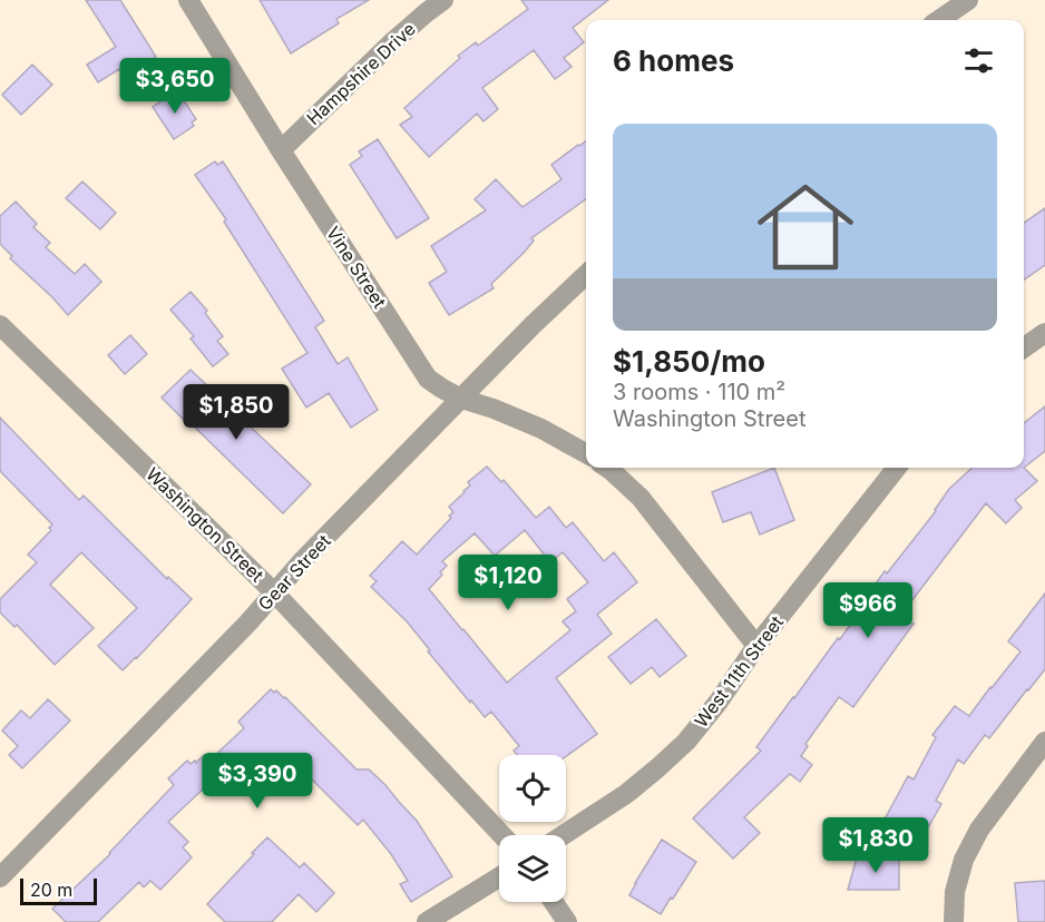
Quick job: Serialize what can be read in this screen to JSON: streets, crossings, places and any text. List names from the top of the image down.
{
  "streets": {
    "street": [
      "Hampshire Drive",
      "Vine Street",
      "Washington Street",
      "Gear Street",
      "West 11th Street"
    ]
  },
  "crossings": [
    ["Hampshire Drive", "Vine Street"],
    ["Vine Street", "Gear Street"],
    ["Washington Street", "Gear Street"]
  ],
  "scale_bar": "20 m",
  "page": {
    "heading": "6 homes",
    "price": [
      "$3,650",
      "$1,850",
      "$1,120",
      "$966",
      "$3,390",
      "$1,830"
    ],
    "list": [
      {
        "name": "$1,850/mo",
        "note": "3 rooms · 110 m² · Washington Street"
      }
    ],
    "scale": "20 m"
  }
}
